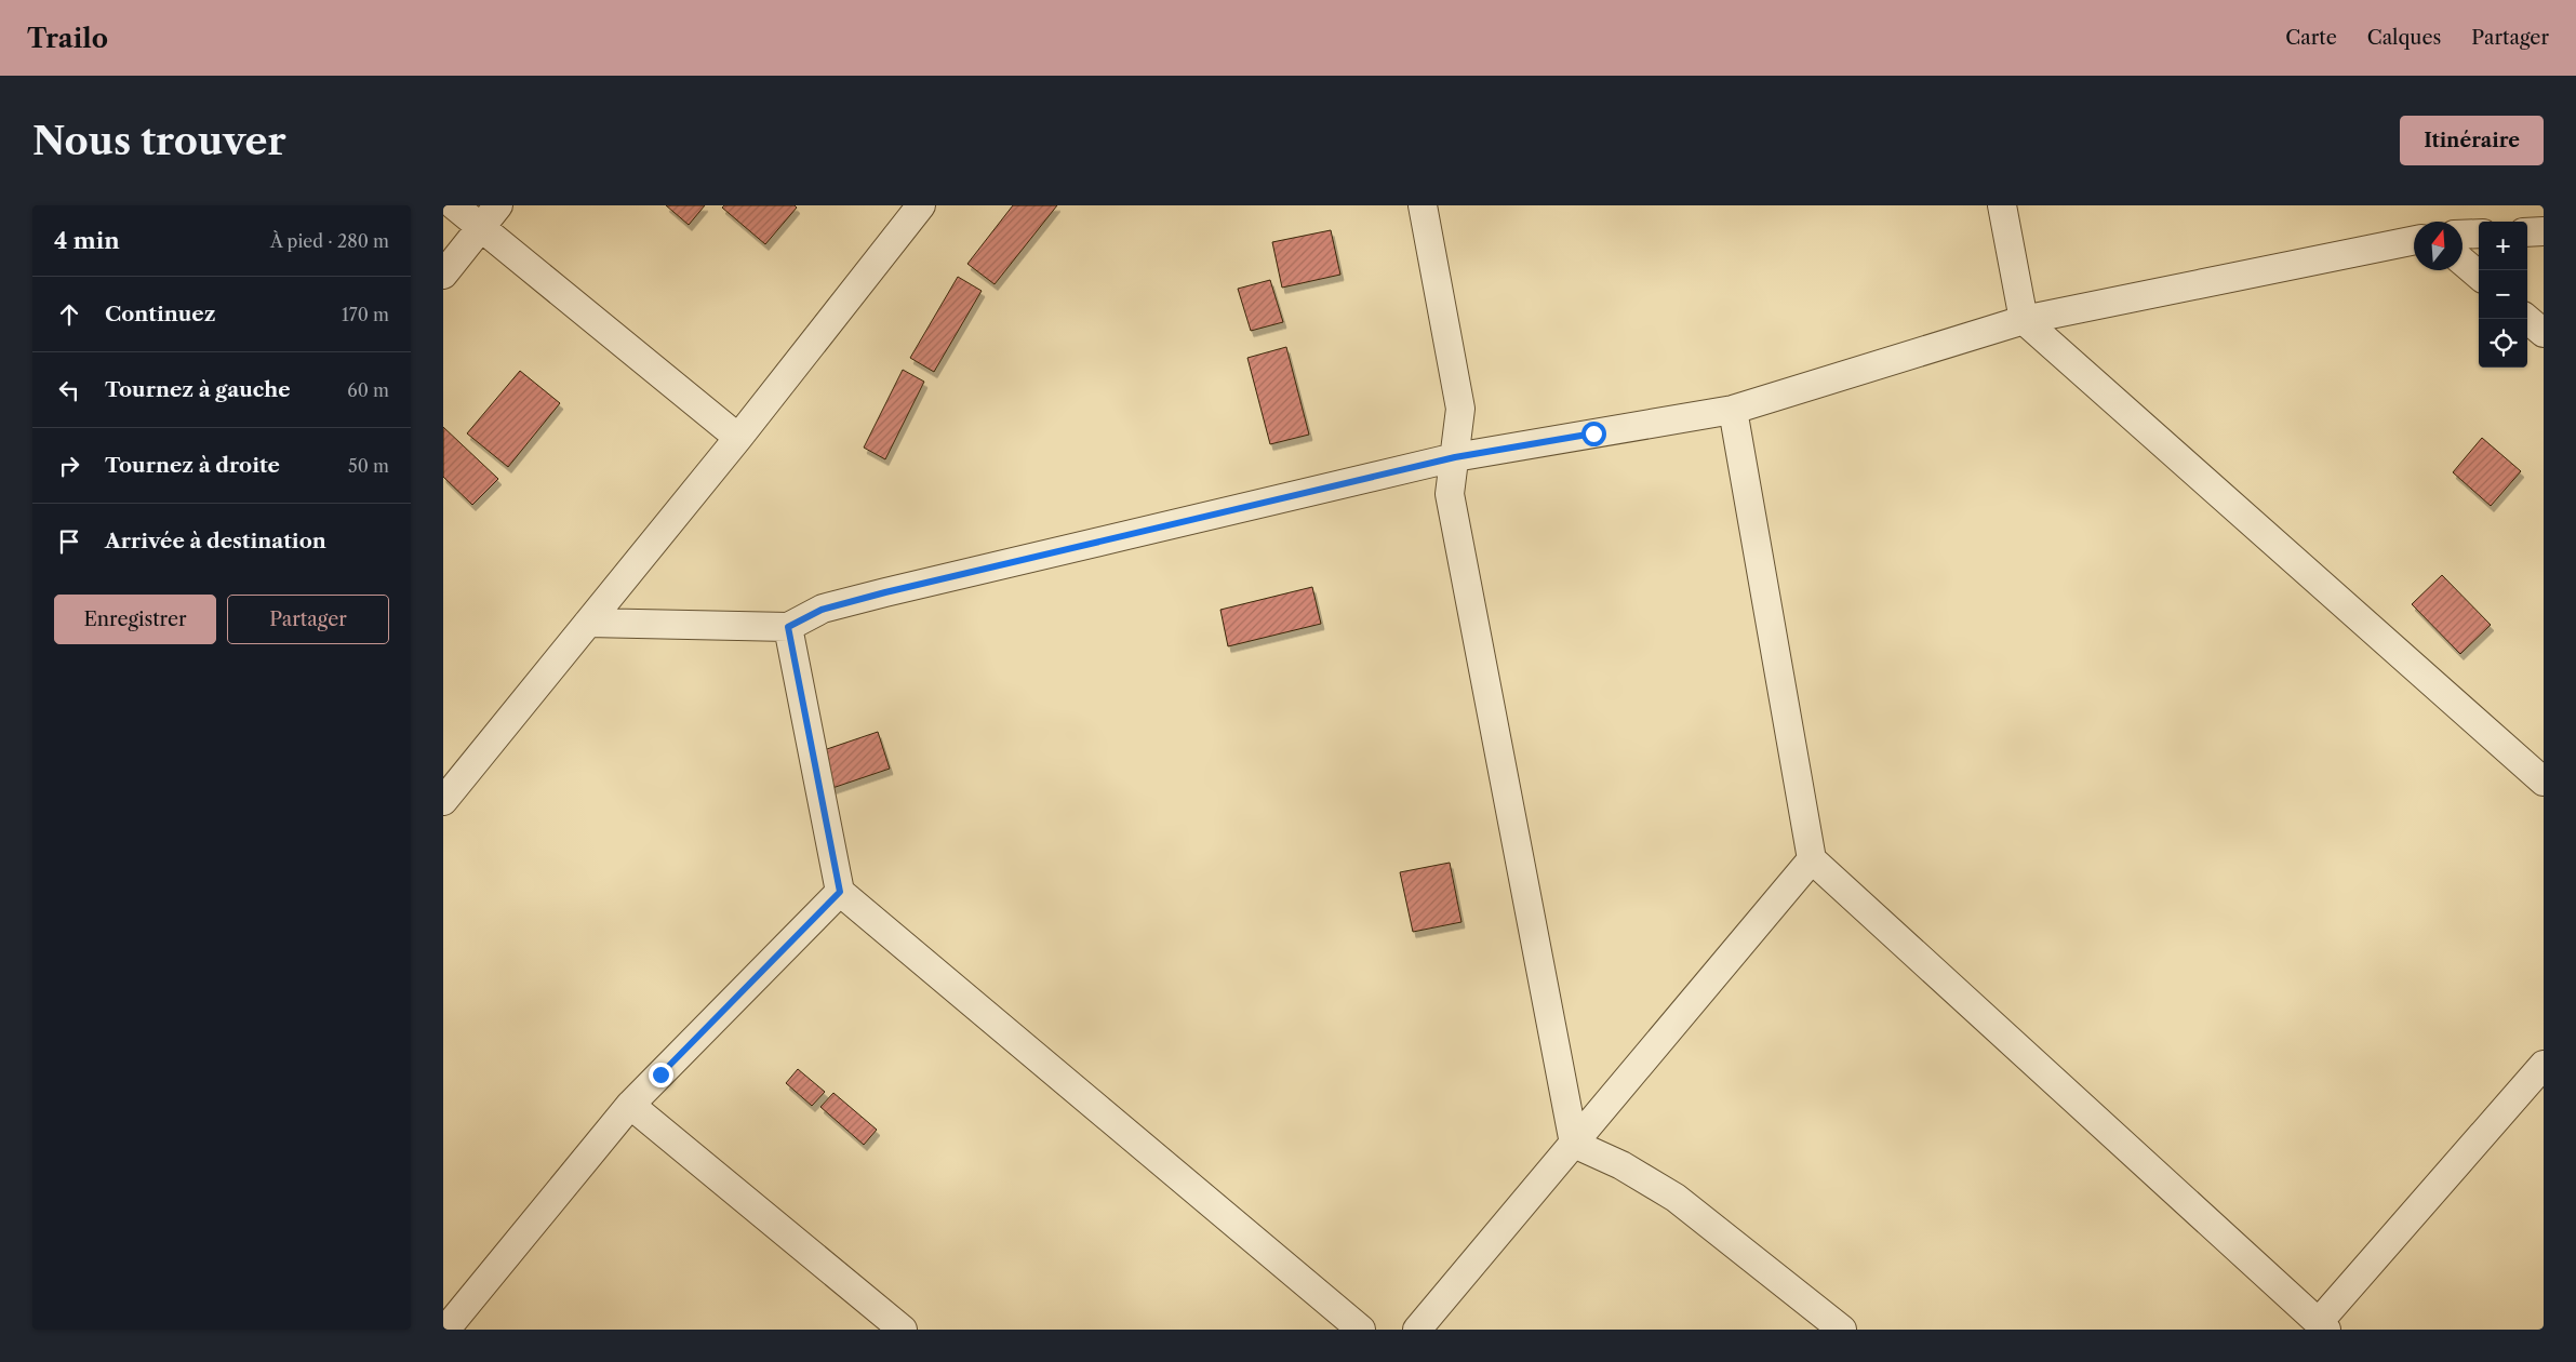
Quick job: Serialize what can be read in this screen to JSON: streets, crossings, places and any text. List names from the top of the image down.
{
  "north": "top",
  "page": {
    "header": "Trailo",
    "nav": ["Carte", "Calques", "Partager"],
    "buttons": [
      "Itinéraire",
      ["Enregistrer", "Partager"]
    ],
    "title": "Nous trouver",
    "heading": ["4 min", "À pied · 280 m"],
    "map_buttons": ["+", "−"],
    "list": [
      ["Continuez", "170 m"],
      ["Tournez à gauche", "60 m"],
      ["Tournez à droite", "50 m"],
      "Arrivée à destination"
    ]
  }
}
